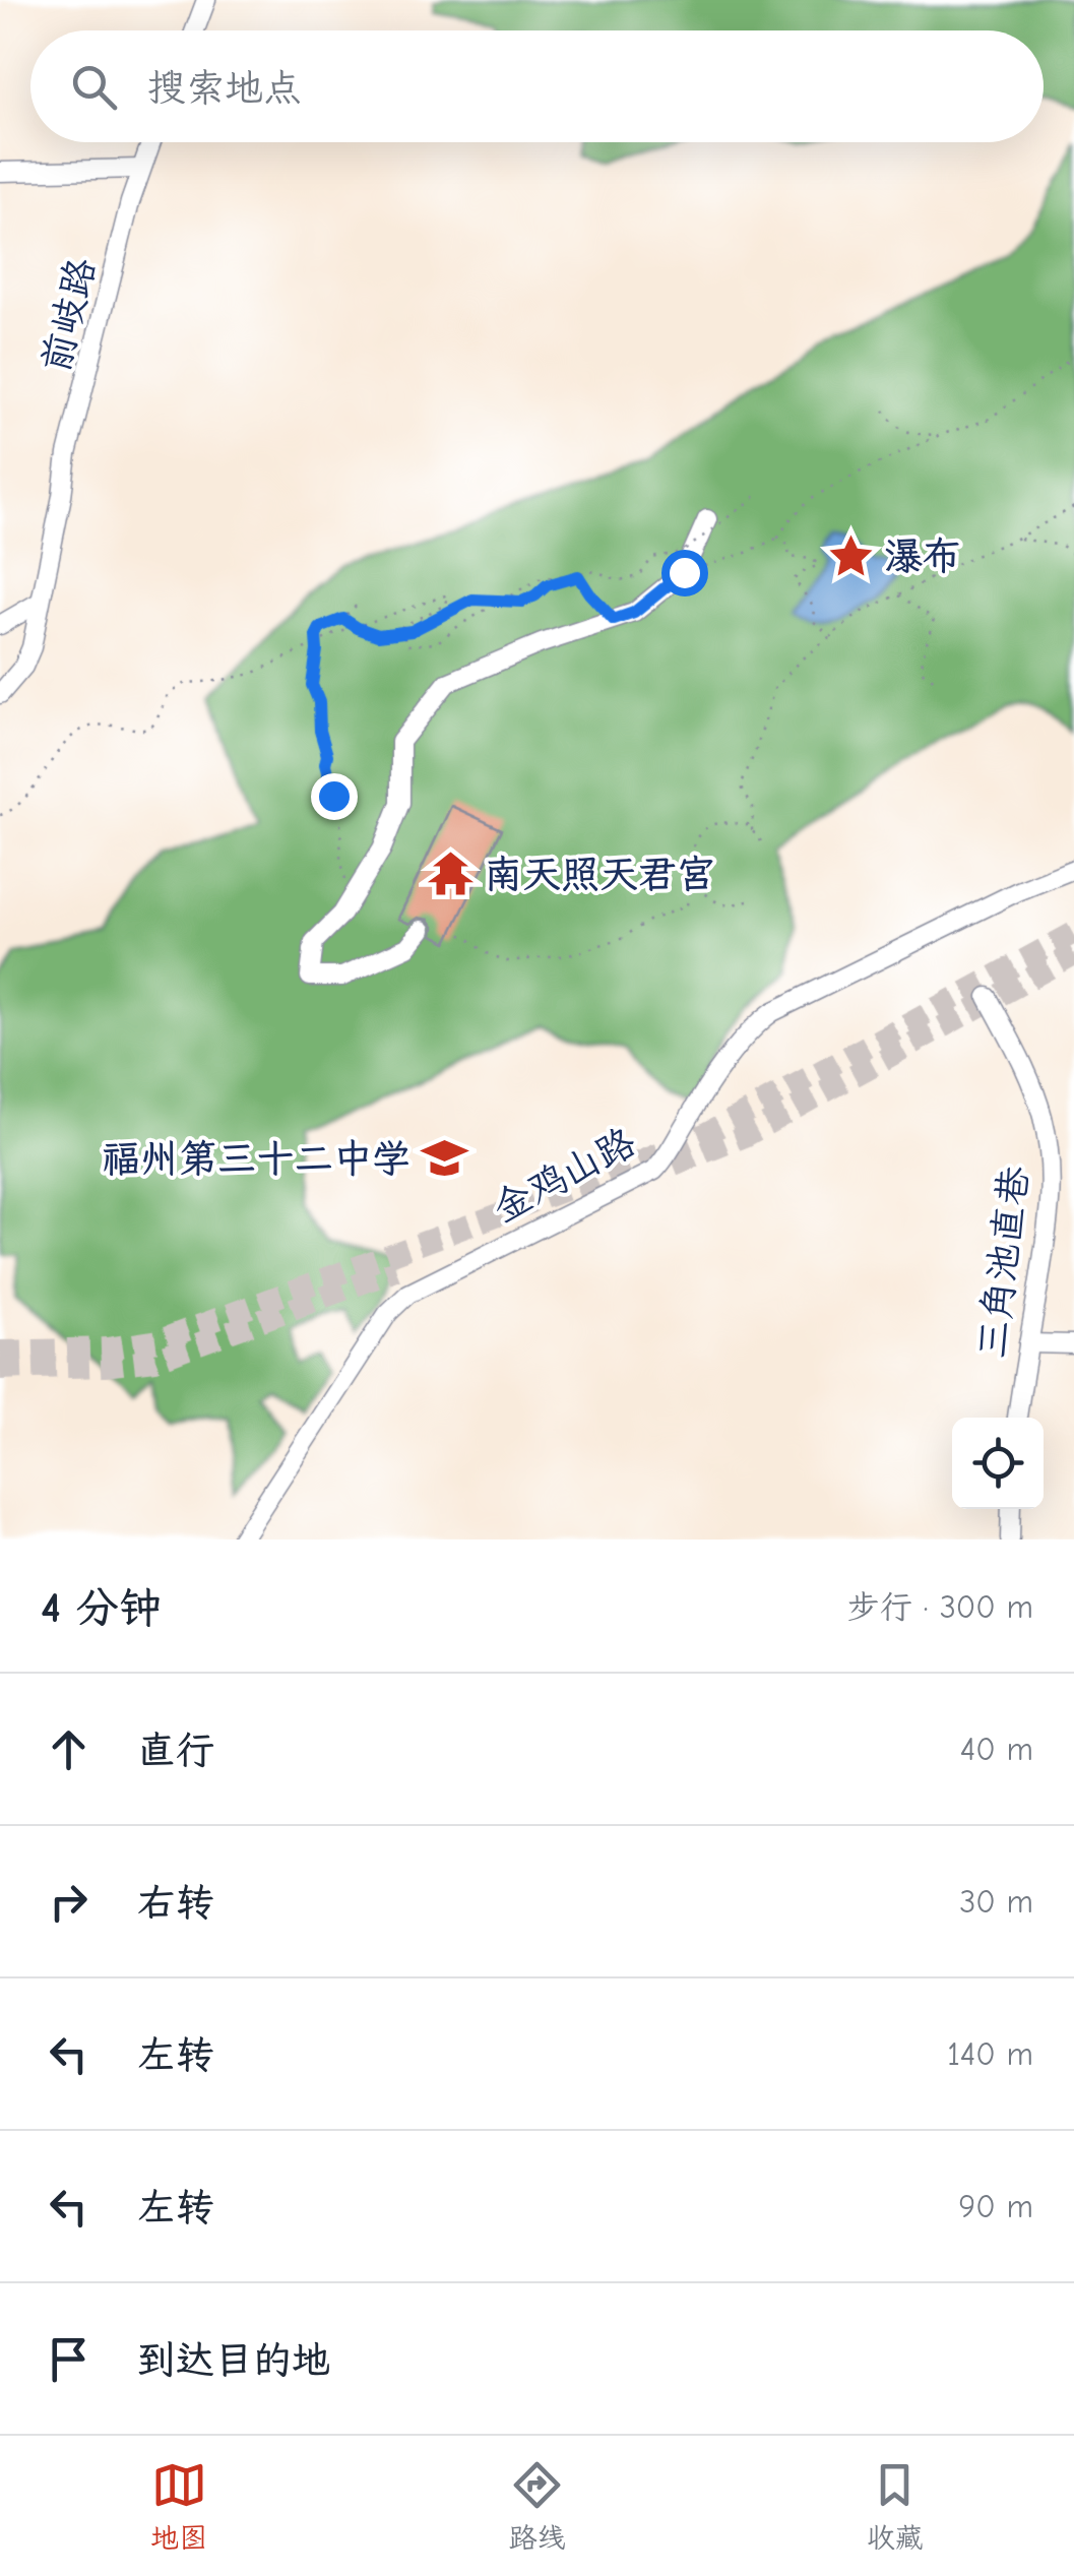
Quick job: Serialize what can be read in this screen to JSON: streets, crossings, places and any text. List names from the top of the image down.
{
  "streets": {
    "street": ["前岐路", "金鸡山路", "三角池直巷"]
  },
  "places": {
    "place": ["瀑布"],
    "temple": ["南天照天君宫"],
    "school or university": ["福州第三十二中学"]
  },
  "page": {
    "search": "搜索地点",
    "heading": ["4 分钟", "步行 · 300 m"],
    "list": [
      ["直行", "40 m"],
      ["右转", "30 m"],
      ["左转", "140 m"],
      ["左转", "90 m"],
      "到达目的地"
    ],
    "nav": ["地图", "路线", "收藏"]
  }
}
